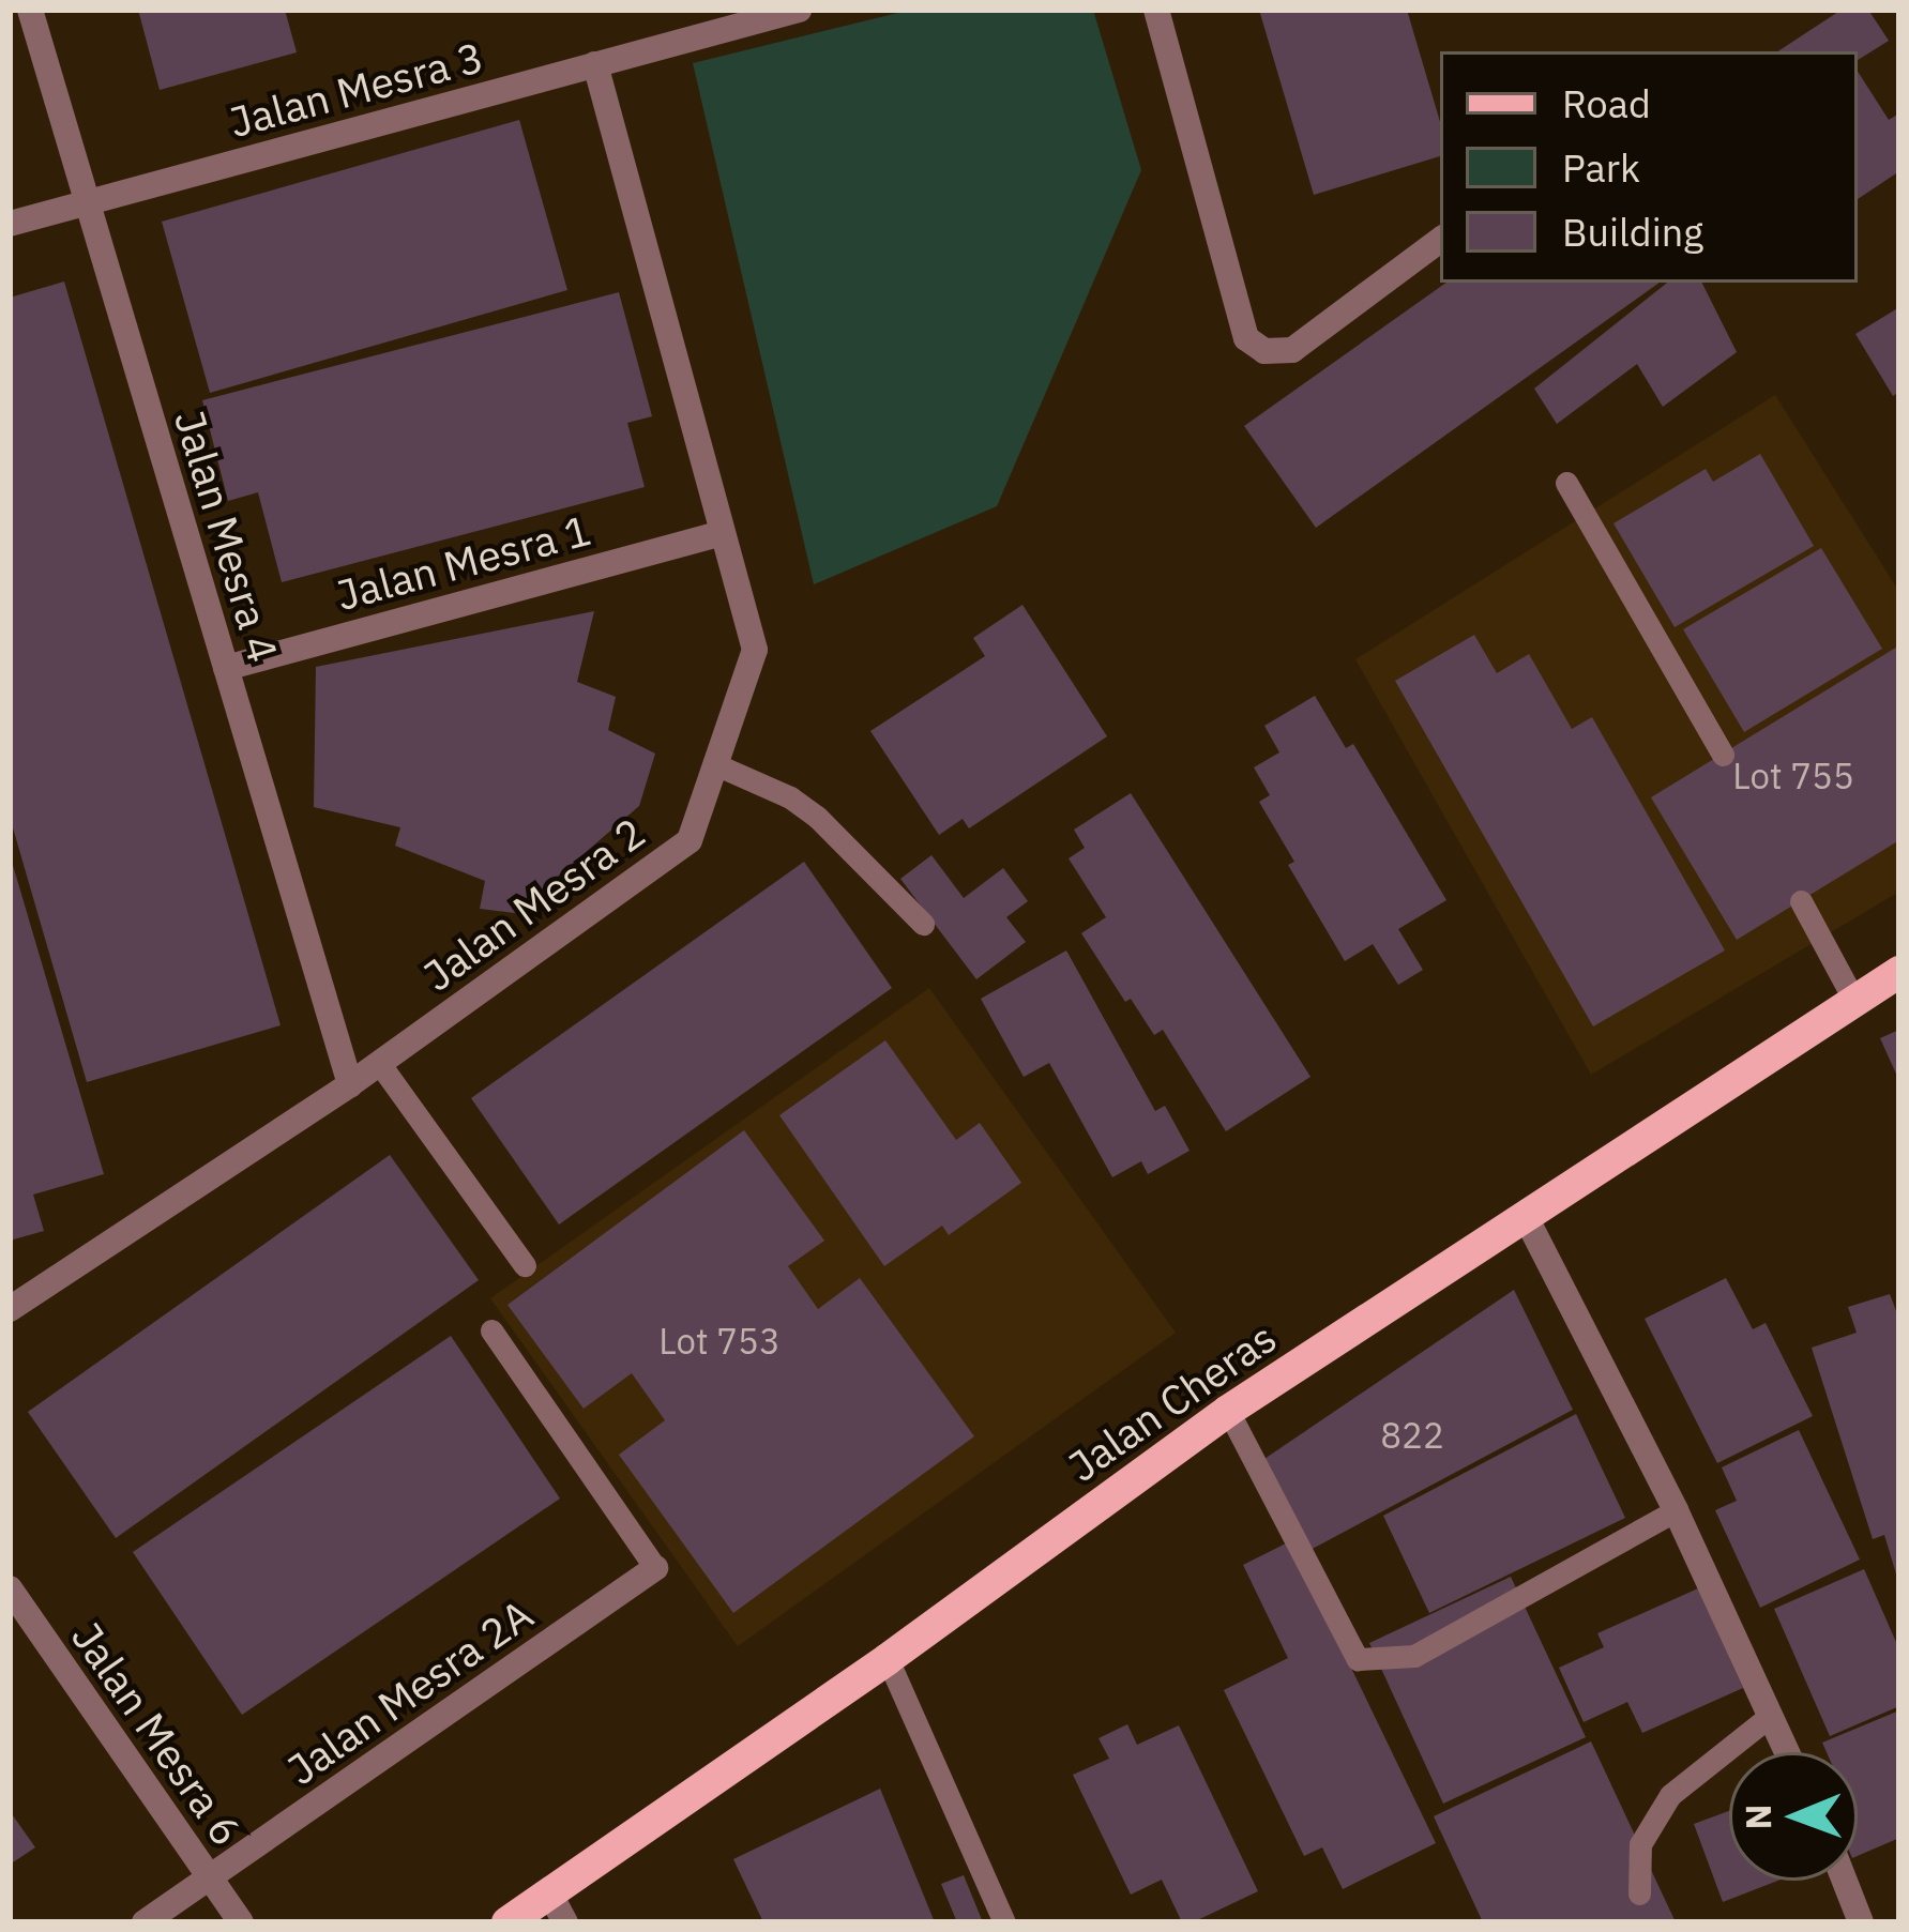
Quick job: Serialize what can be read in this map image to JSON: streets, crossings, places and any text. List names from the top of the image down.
{
  "streets": {
    "main road": ["Jalan Cheras"],
    "street": [
      "Jalan Mesra 3",
      "Jalan Mesra 4",
      "Jalan Mesra 1",
      "Jalan Mesra 2",
      "Jalan Mesra 2A",
      "Jalan Mesra 6"
    ]
  },
  "crossings": [
    ["Jalan Mesra 3", "Jalan Mesra 4"],
    ["Jalan Mesra 3", "Jalan Mesra 2"],
    ["Jalan Mesra 4", "Jalan Mesra 1"],
    ["Jalan Mesra 4", "Jalan Mesra 2"],
    ["Jalan Mesra 1", "Jalan Mesra 2"],
    ["Jalan Mesra 2A", "Jalan Mesra 6"]
  ],
  "house_numbers": ["Lot 755", "Lot 753", "822"],
  "legend": ["Road", "Park", "Building"],
  "north": "left"
}
